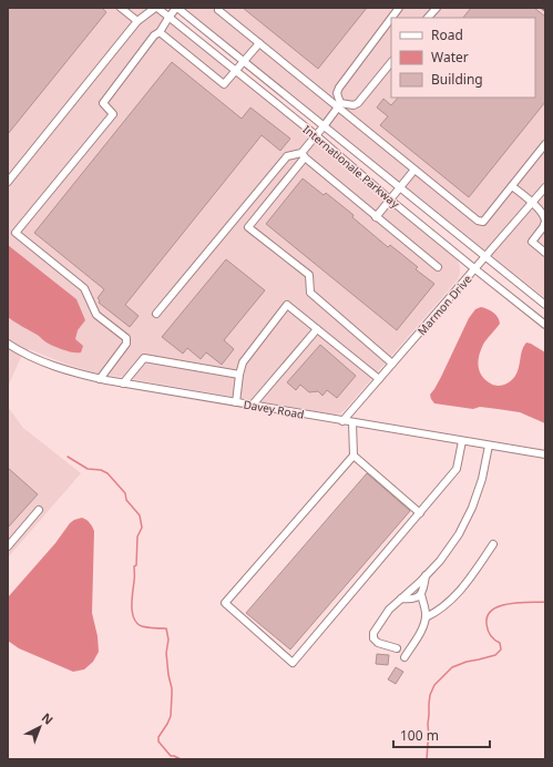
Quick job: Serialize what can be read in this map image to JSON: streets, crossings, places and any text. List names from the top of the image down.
{
  "streets": {
    "street": ["Internationale Parkway", "Marmon Drive", "Davey Road"]
  },
  "crossings": [
    ["Internationale Parkway", "Marmon Drive"],
    ["Marmon Drive", "Davey Road"]
  ],
  "legend": ["Road", "Water", "Building"],
  "scale_bar": "100 m",
  "north": "top right"
}
